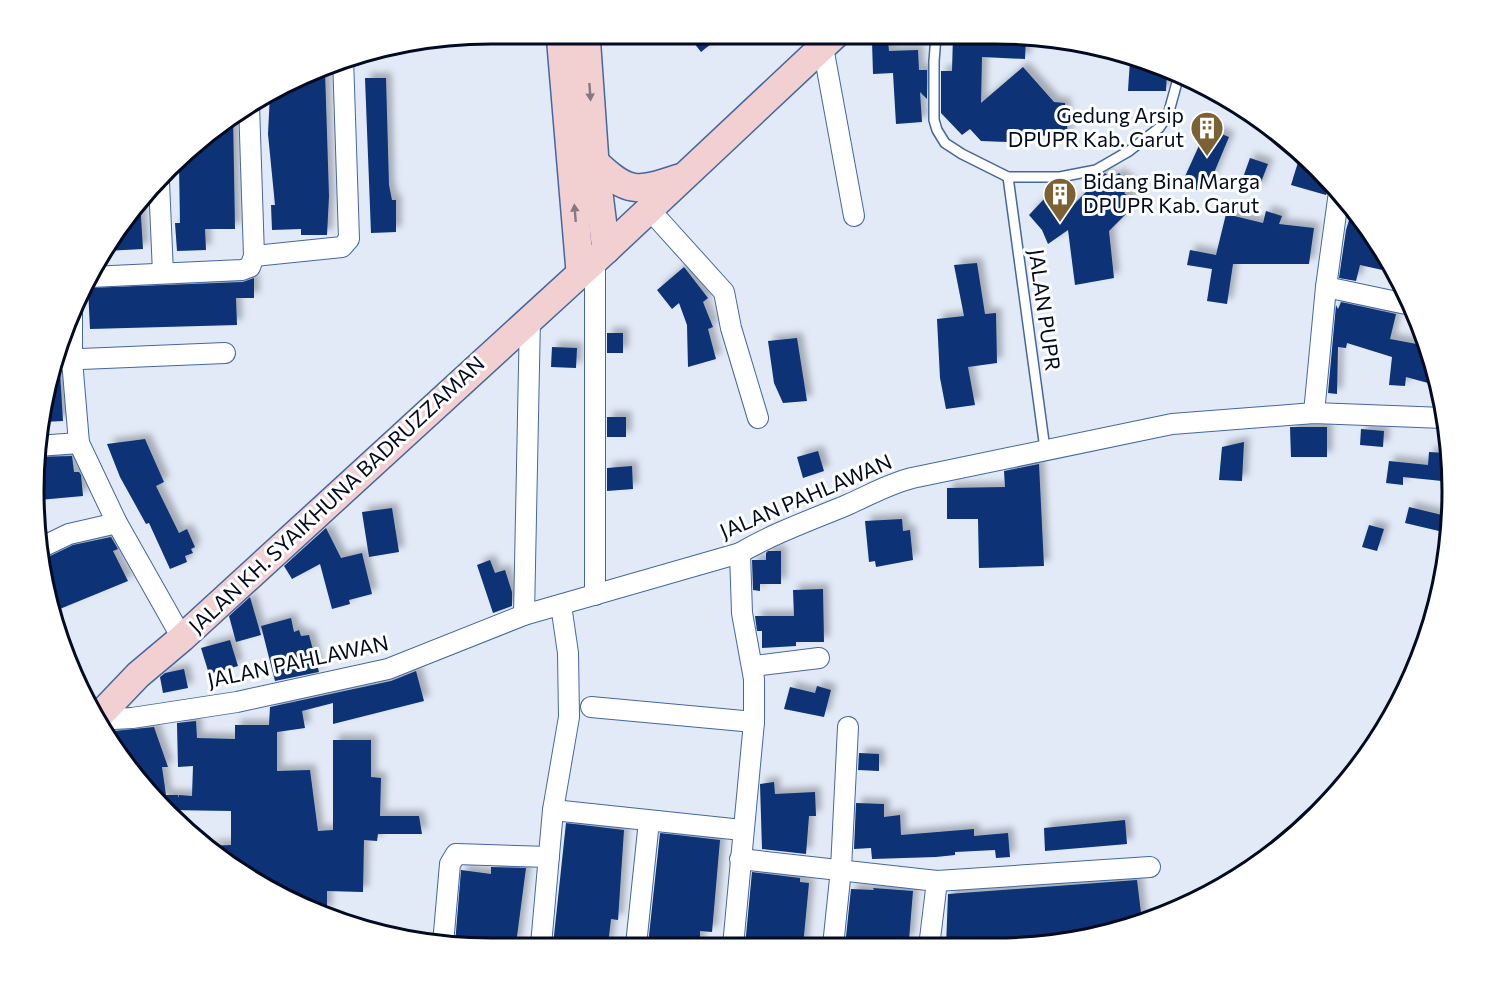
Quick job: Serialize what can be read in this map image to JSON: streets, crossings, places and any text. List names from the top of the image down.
{
  "streets": {
    "main road": ["JALAN KH. SYAIKHUNA BADRUZZAMAN"],
    "street": ["JALAN PAHLAWAN"],
    "lane": ["JALAN PUPR"]
  },
  "crossings": [
    ["JALAN PUPR", "JALAN PAHLAWAN"]
  ],
  "places": {
    "building": ["Gedung Arsip DPUPR Kab. Garut", "Bidang Bina Marga DPUPR Kab. Garut"]
  }
}
